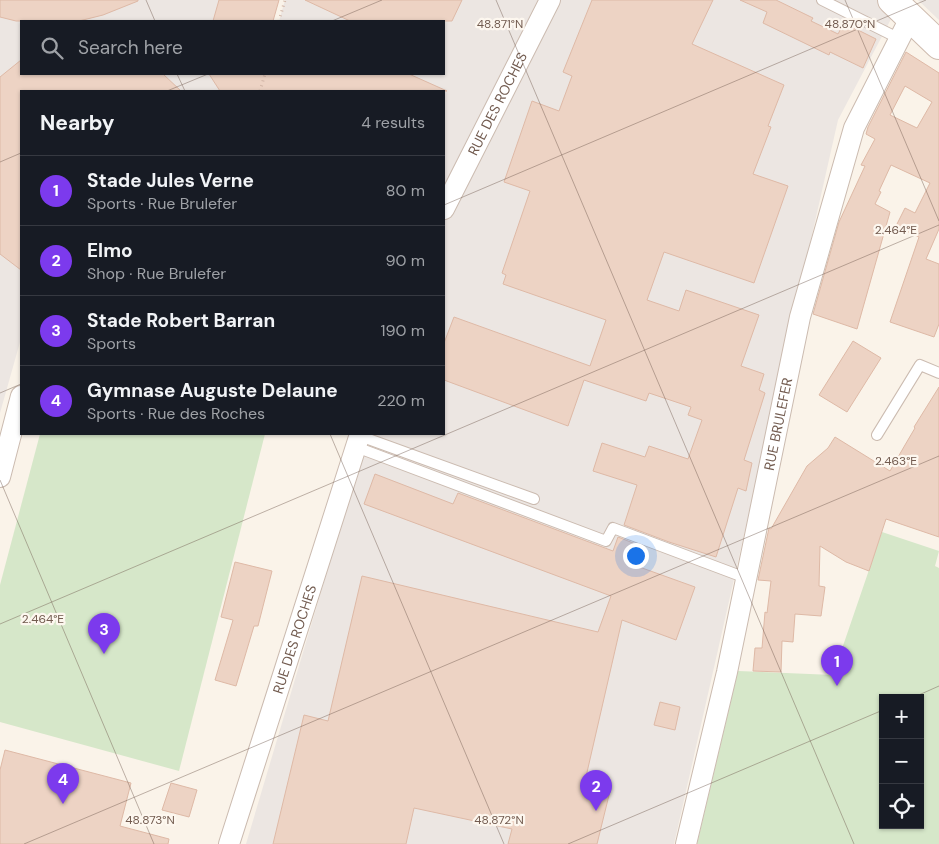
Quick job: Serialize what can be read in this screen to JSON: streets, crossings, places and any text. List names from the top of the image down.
{
  "streets": {
    "street": ["RUE DES ROCHES", "RUE BRULEFER"]
  },
  "page": {
    "search": "Search here",
    "heading": ["Nearby", "4 results"],
    "list": [
      {
        "mark": "1",
        "name": "Stade Jules Verne",
        "note": "Sports · Rue Brulefer",
        "value": "80 m"
      },
      {
        "mark": "2",
        "name": "Elmo",
        "note": "Shop · Rue Brulefer",
        "value": "90 m"
      },
      {
        "mark": "3",
        "name": "Stade Robert Barran",
        "note": "Sports",
        "value": "190 m"
      },
      {
        "mark": "4",
        "name": "Gymnase Auguste Delaune",
        "note": "Sports · Rue des Roches",
        "value": "220 m"
      }
    ],
    "pins": [
      "3",
      "1",
      "4",
      "2"
    ],
    "map_buttons": ["+", "−"]
  },
  "coordinates": [
    "48.871°N",
    "48.870°N",
    "2.464°E",
    "2.463°E",
    "48.873°N",
    "48.872°N"
  ]
}
